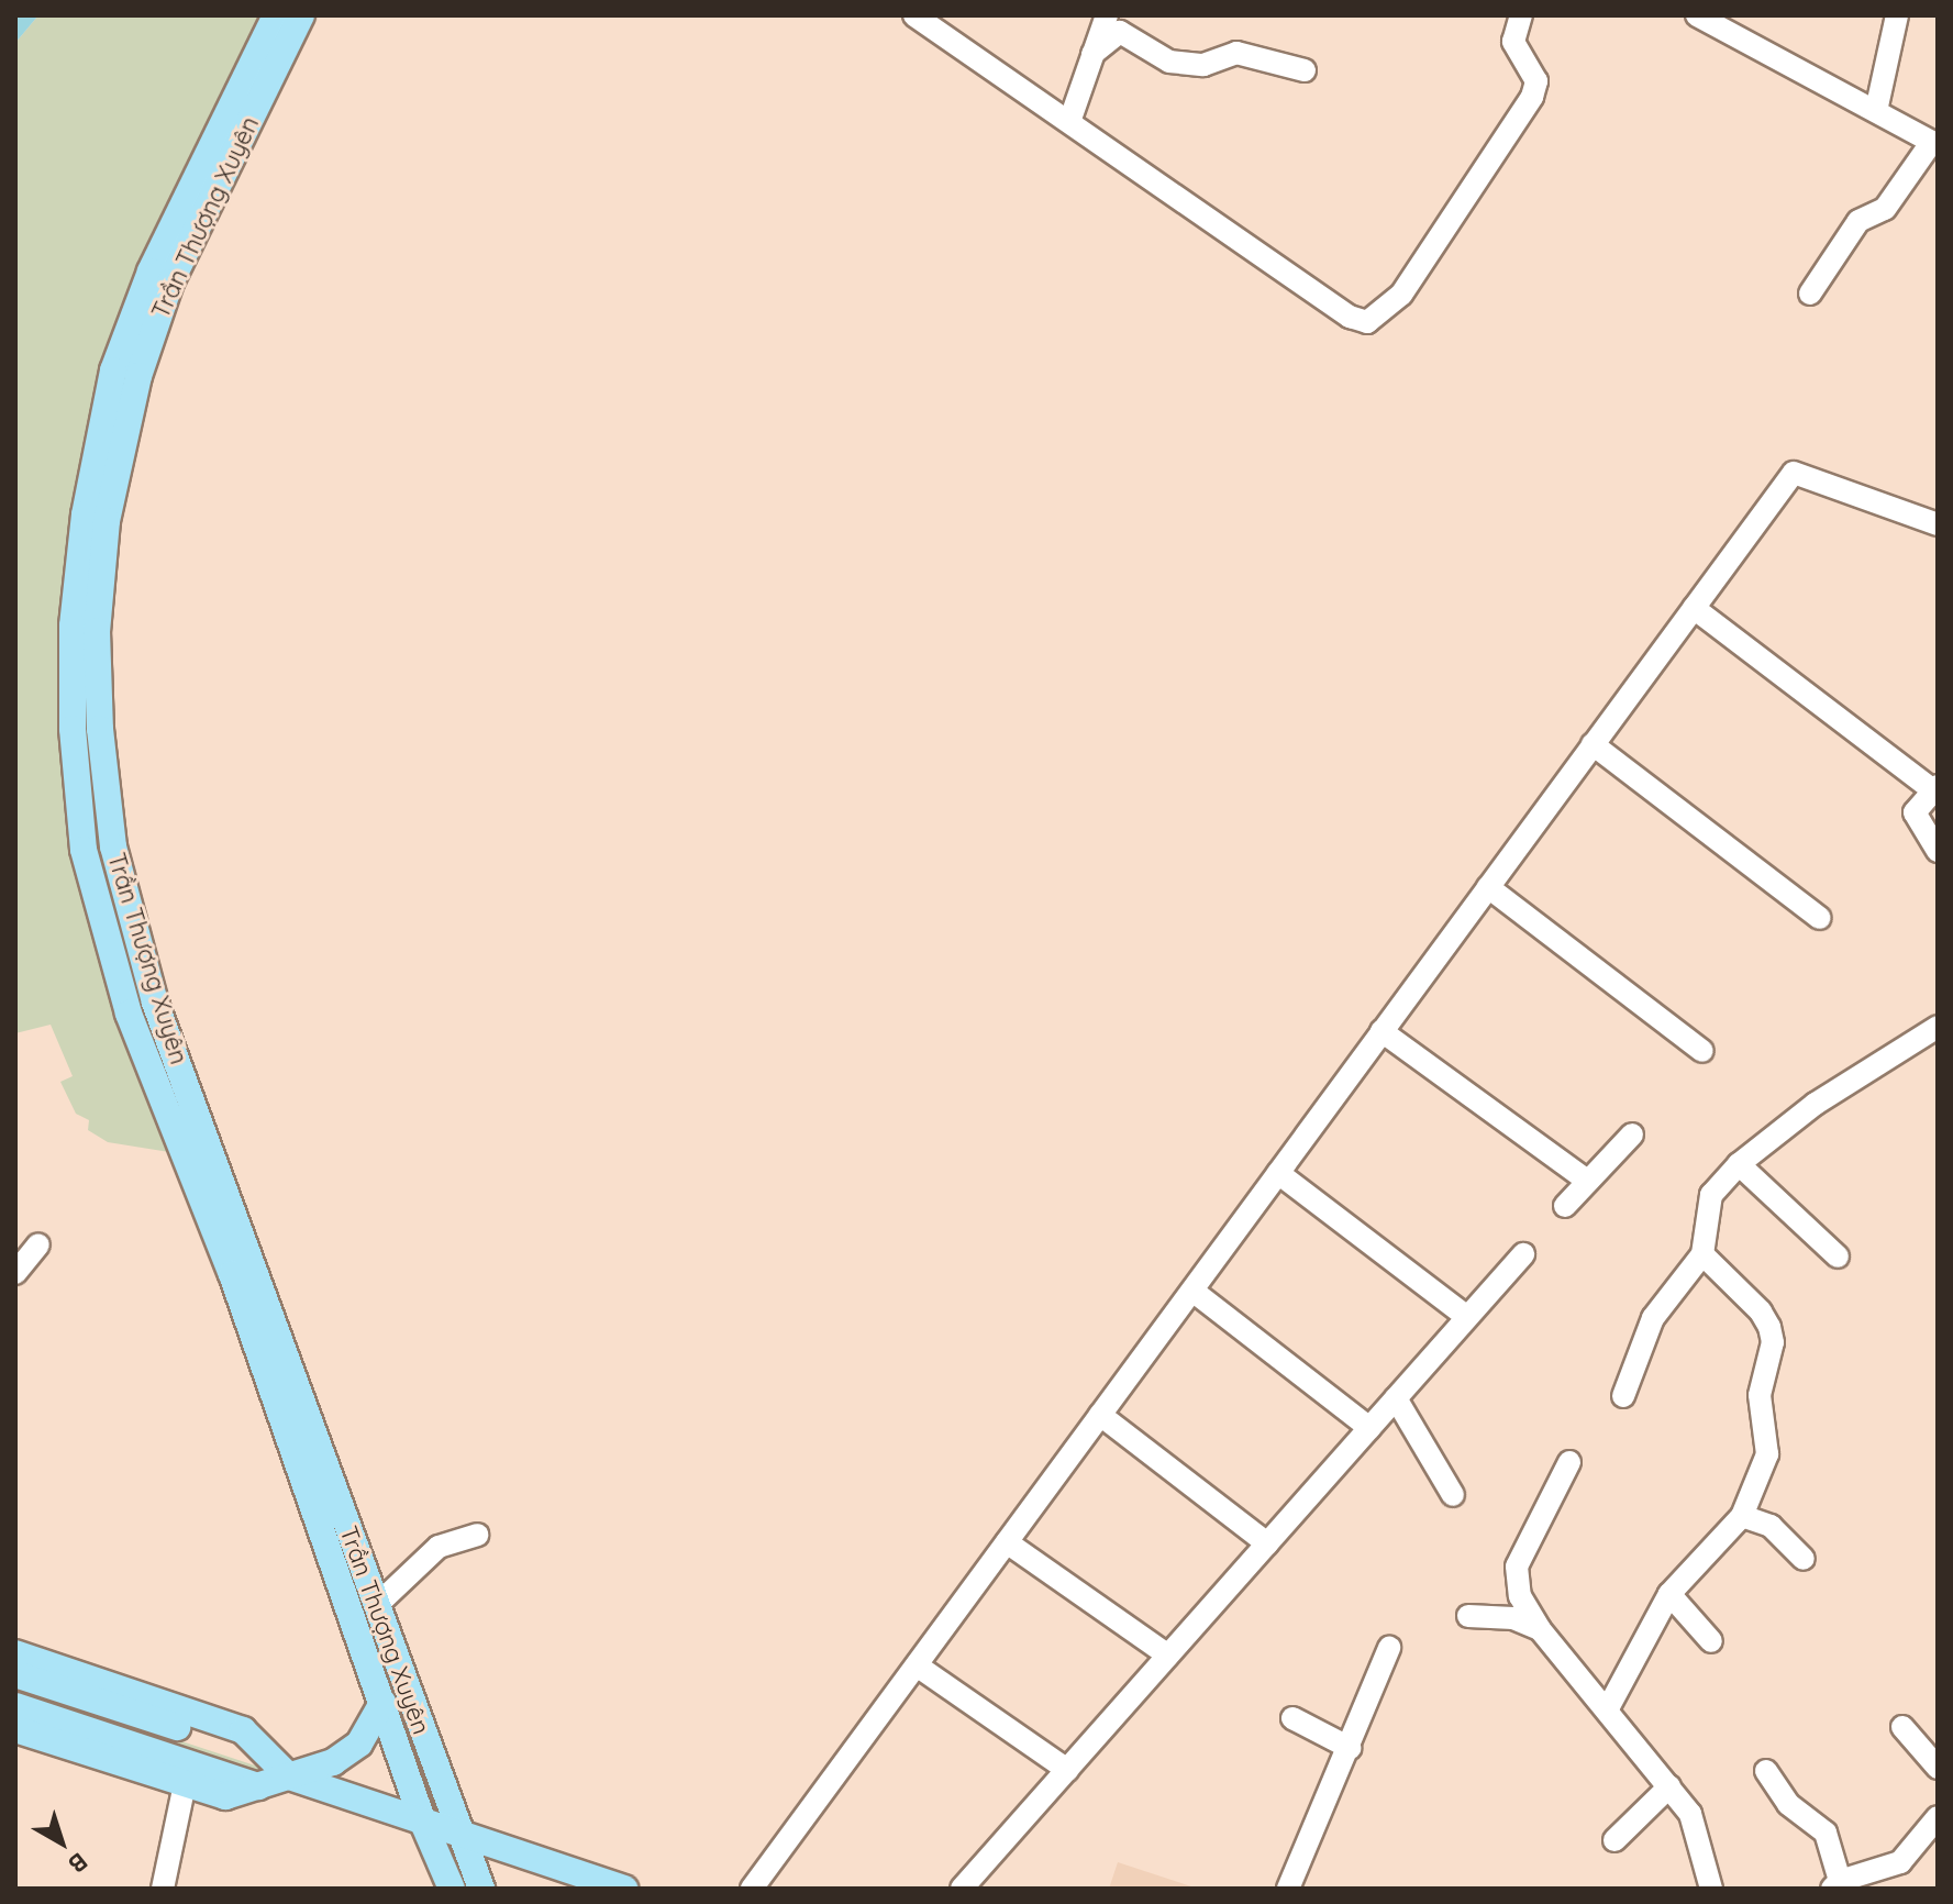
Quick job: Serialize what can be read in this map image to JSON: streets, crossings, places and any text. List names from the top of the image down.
{
  "streets": {
    "main road": ["Trần Thượng Xuyên"]
  },
  "north": "bottom right"
}
